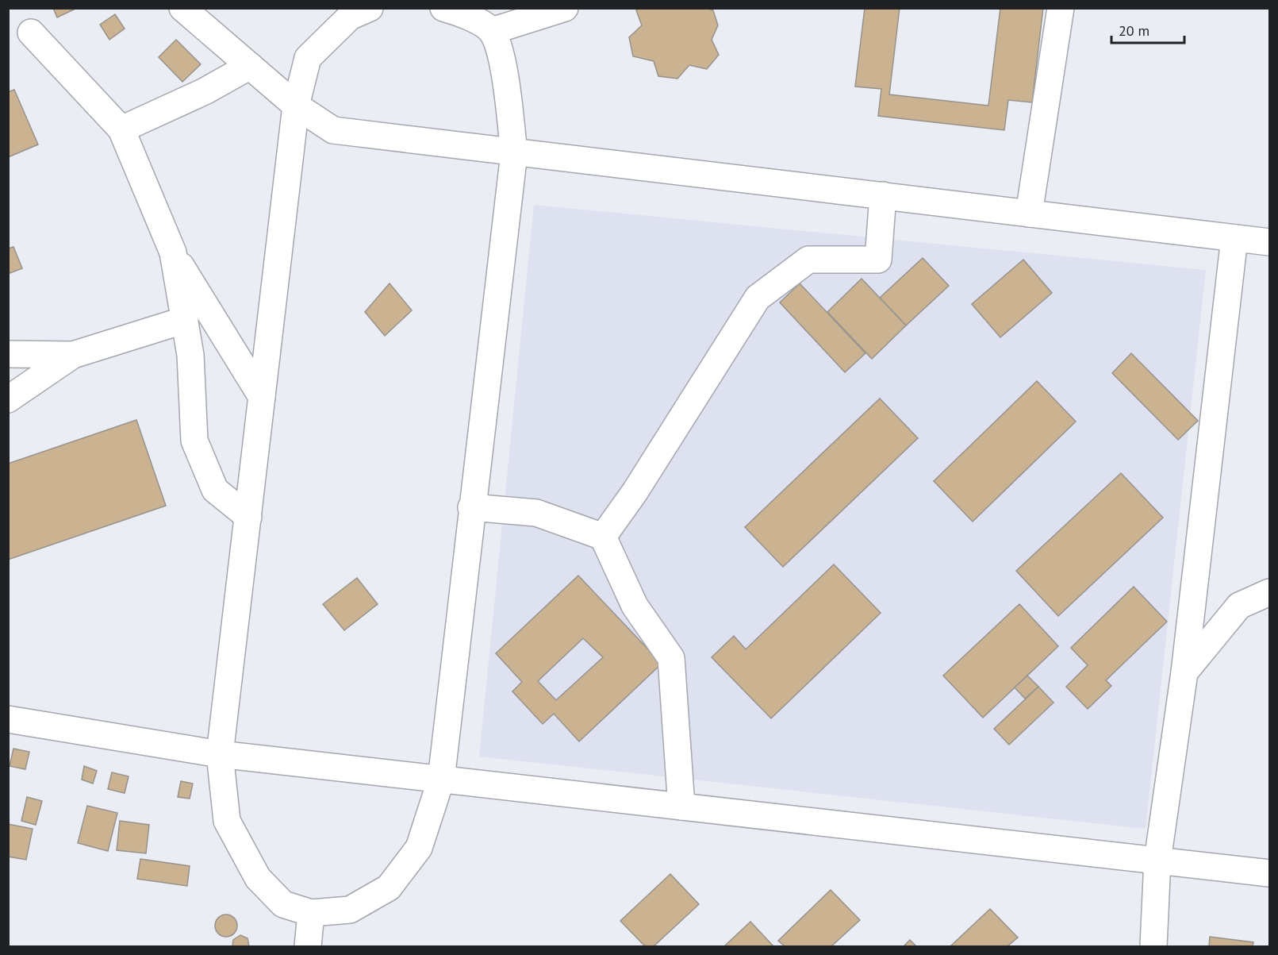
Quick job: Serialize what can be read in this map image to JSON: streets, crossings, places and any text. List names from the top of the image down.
{
  "scale_bar": "20 m"
}
